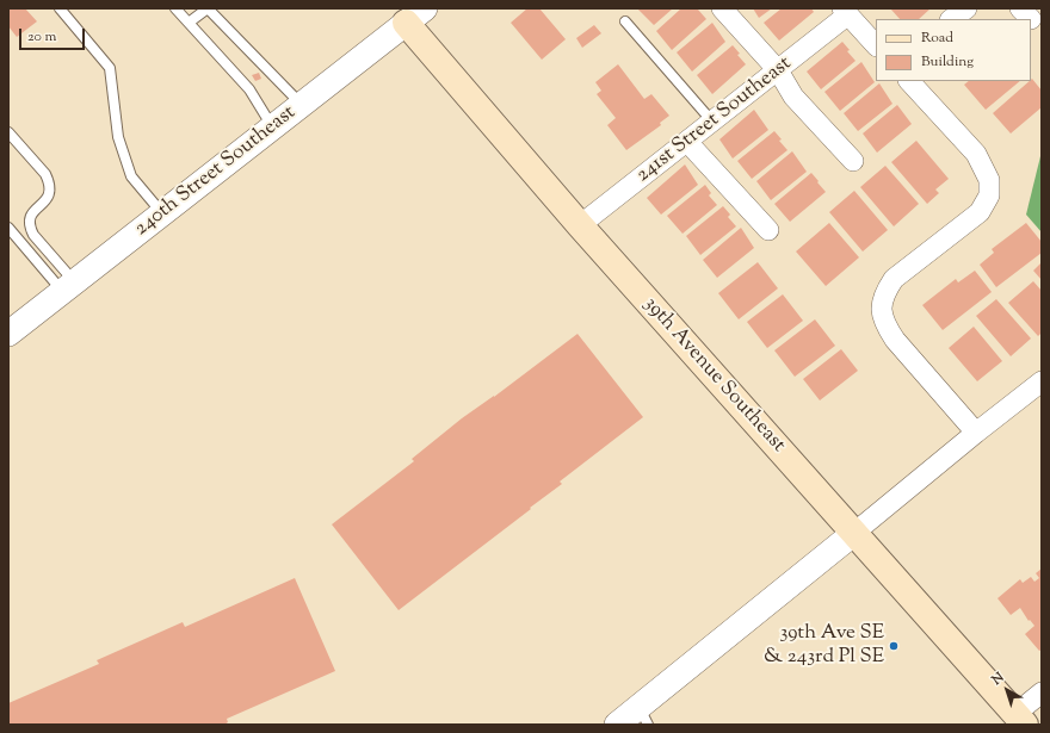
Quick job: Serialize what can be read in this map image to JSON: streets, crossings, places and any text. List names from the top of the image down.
{
  "streets": {
    "main road": ["39th Avenue Southeast"],
    "street": ["241st Street Southeast", "240th Street Southeast"]
  },
  "crossings": [
    ["241st Street Southeast", "39th Avenue Southeast"],
    ["240th Street Southeast", "39th Avenue Southeast"]
  ],
  "places": ["39th Ave SE & 243rd Pl SE"],
  "legend": ["Road", "Building"],
  "scale_bar": "20 m",
  "north": "top left"
}
